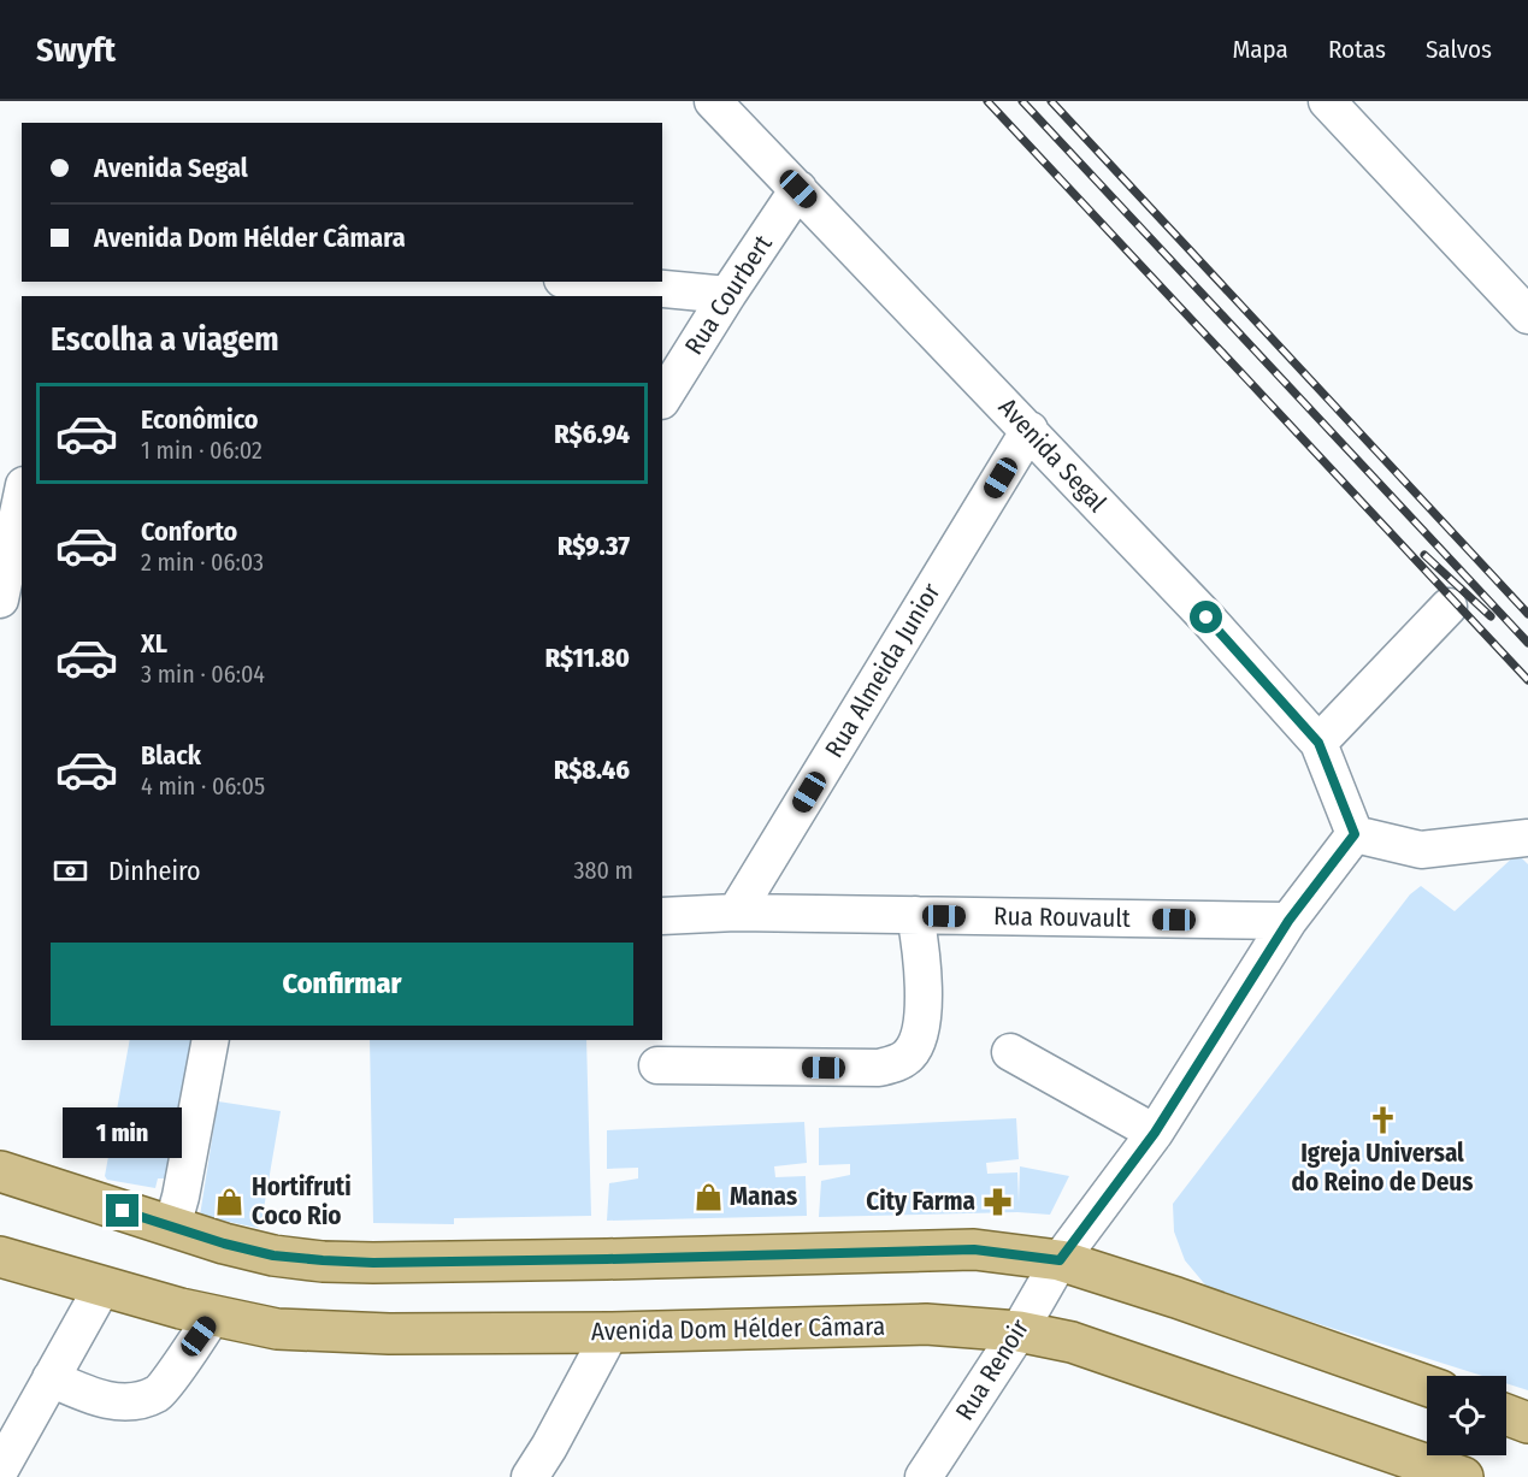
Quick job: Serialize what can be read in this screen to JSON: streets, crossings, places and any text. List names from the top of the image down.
{
  "streets": {
    "main road": ["Avenida Dom Hélder Câmara"],
    "street": [
      "Rua Courbert",
      "Avenida Segal",
      "Rua Almeida Junior",
      "Rua Rouvault",
      "Rua Renoir"
    ]
  },
  "crossings": [
    ["Rua Courbert", "Avenida Segal"],
    ["Avenida Segal", "Rua Almeida Junior"],
    ["Avenida Segal", "Rua Renoir"],
    ["Rua Almeida Junior", "Rua Rouvault"],
    ["Rua Rouvault", "Rua Renoir"],
    ["Avenida Dom Hélder Câmara", "Rua Renoir"]
  ],
  "places": {
    "church": ["Igreja Universal do Reino de Deus"],
    "shop": ["Manas", "Hortifruti Coco Rio"],
    "pharmacy": ["City Farma"]
  },
  "page": {
    "header": "Swyft",
    "nav": ["Mapa", "Rotas", "Salvos"],
    "banner": ["Avenida Segal", "Avenida Dom Hélder Câmara"],
    "heading": "Escolha a viagem",
    "list": [
      {
        "name": "Econômico",
        "note": "1 min · 06:02",
        "value": "R$6.94"
      },
      {
        "name": "Conforto",
        "note": "2 min · 06:03",
        "value": "R$9.37"
      },
      {
        "name": "XL",
        "note": "3 min · 06:04",
        "value": "R$11.80"
      },
      {
        "name": "Black",
        "note": "4 min · 06:05",
        "value": "R$8.46"
      }
    ],
    "pay": ["Dinheiro", "380 m"],
    "buttons": "Confirmar",
    "bubble": "1 min"
  }
}
